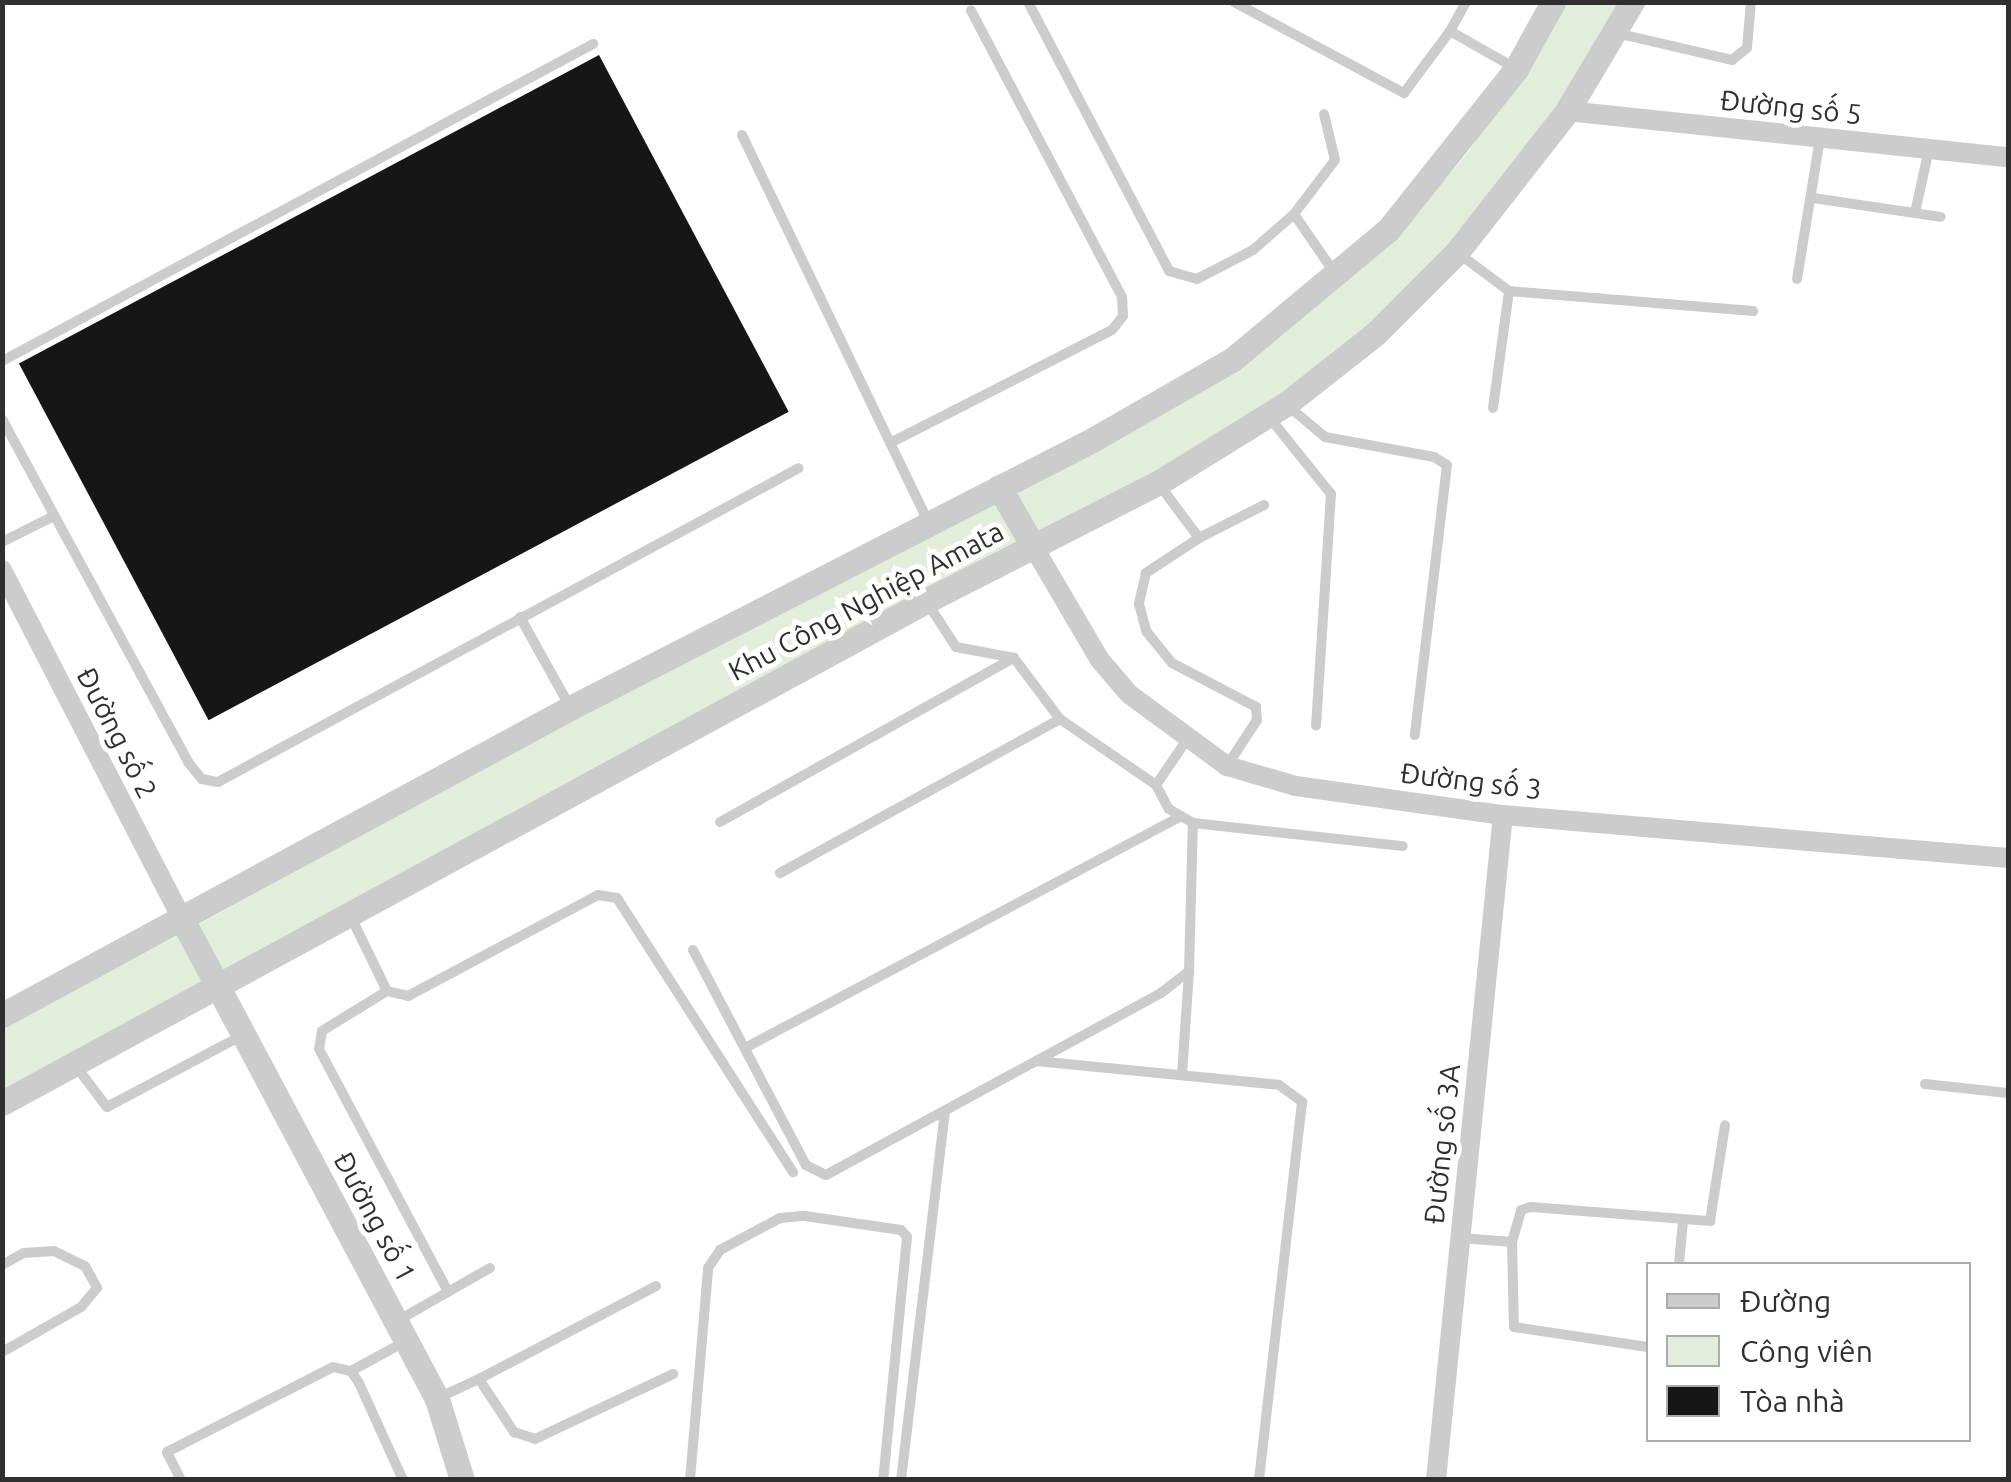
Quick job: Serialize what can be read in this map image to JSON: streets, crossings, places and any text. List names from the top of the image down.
{
  "streets": {
    "street": [
      "Đường số 5",
      "Khu Công Nghiệp Amata",
      "Đường số 2",
      "Đường số 3",
      "Đường số 3A",
      "Đường số 1"
    ]
  },
  "crossings": [
    ["Đường số 5", "Khu Công Nghiệp Amata"],
    ["Khu Công Nghiệp Amata", "Đường số 2"],
    ["Khu Công Nghiệp Amata", "Đường số 3"],
    ["Khu Công Nghiệp Amata", "Đường số 1"],
    ["Đường số 2", "Đường số 1"],
    ["Đường số 3", "Đường số 3A"]
  ],
  "legend": ["Đường", "Công viên", "Tòa nhà"]
}
